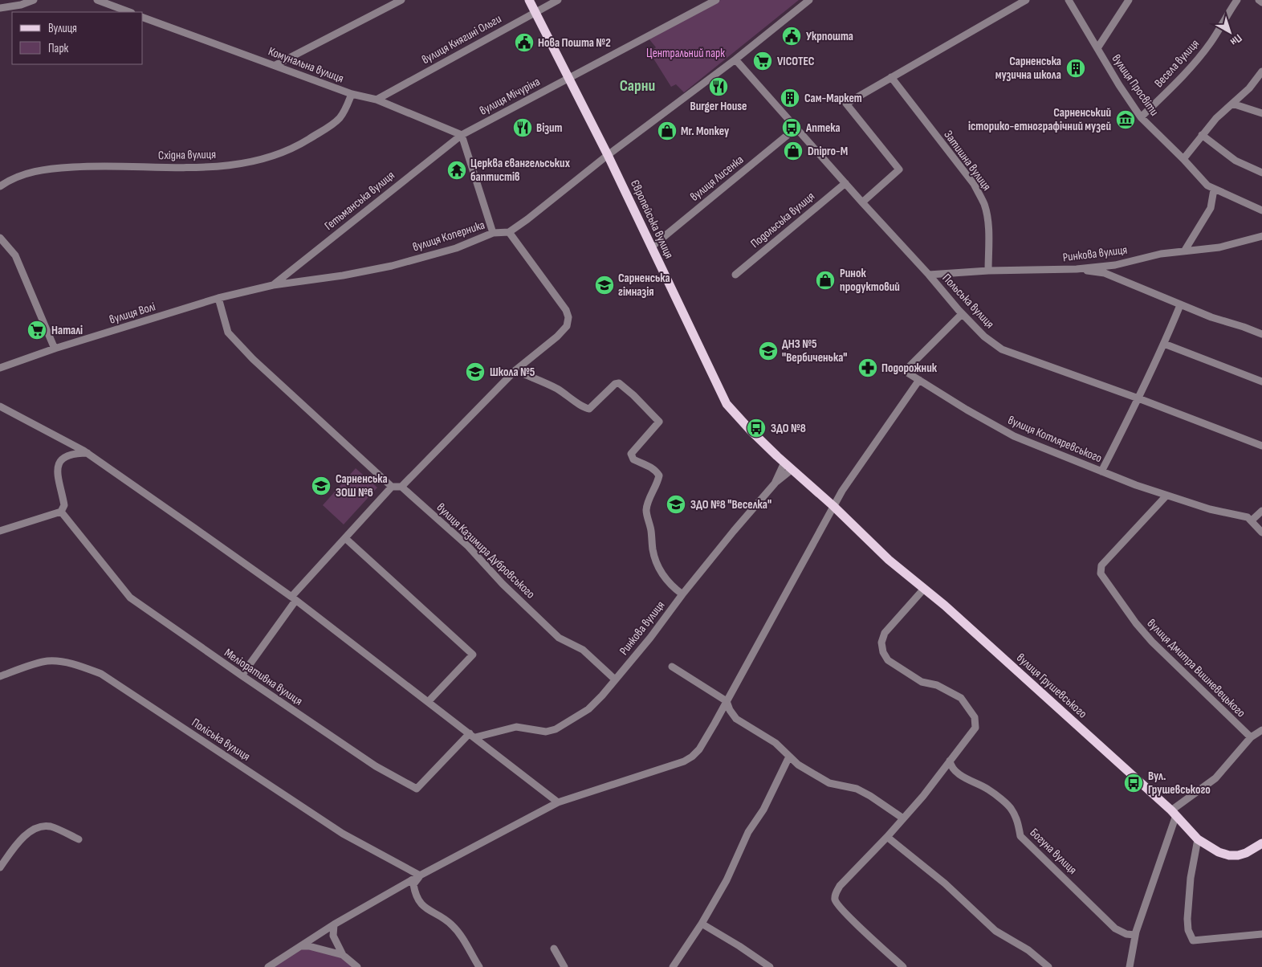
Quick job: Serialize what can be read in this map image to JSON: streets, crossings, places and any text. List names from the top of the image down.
{
  "streets": {
    "main road": ["Європейська вулиця", "вулиця Грушевського"],
    "street": [
      "вулиця Княгині Ольги",
      "Весела вулиця",
      "Комунальна вулиця",
      "вулиця Просвіти",
      "вулиця Мічуріна",
      "Східна вулиця",
      "Затишна вулиця",
      "вулиця Лисенка",
      "Гетьманська вулиця",
      "Подольська вулиця",
      "вулиця Коперника",
      "Ринкова вулиця",
      "Польська вулиця",
      "вулиця Волі",
      "вулиця Котляревського",
      "вулиця Казимира Дубровського",
      "вулиця Дмитра Вишневецького",
      "Меліоративна вулиця",
      "Поліська вулиця",
      "Богуна вулиця"
    ]
  },
  "crossings": [
    ["вулиця Княгині Ольги", "Комунальна вулиця"],
    ["вулиця Княгині Ольги", "Європейська вулиця"],
    ["Весела вулиця", "вулиця Просвіти"],
    ["Комунальна вулиця", "вулиця Мічуріна"],
    ["Комунальна вулиця", "Східна вулиця"],
    ["Комунальна вулиця", "Гетьманська вулиця"],
    ["вулиця Мічуріна", "Гетьманська вулиця"],
    ["вулиця Мічуріна", "Європейська вулиця"],
    ["Затишна вулиця", "Ринкова вулиця"],
    ["вулиця Лисенка", "Європейська вулиця"],
    ["вулиця Лисенка", "Польська вулиця"],
    ["Гетьманська вулиця", "вулиця Коперника"],
    ["Гетьманська вулиця", "вулиця Волі"],
    ["Європейська вулиця", "Ринкова вулиця"],
    ["Європейська вулиця", "вулиця Грушевського"],
    ["Подольська вулиця", "Польська вулиця"],
    ["вулиця Коперника", "вулиця Волі"],
    ["Ринкова вулиця", "Польська вулиця"],
    ["Ринкова вулиця", "вулиця Казимира Дубровського"],
    ["Ринкова вулиця", "Меліоративна вулиця"],
    ["вулиця Котляревського", "вулиця Дмитра Вишневецького"]
  ],
  "districts": ["Сарни"],
  "parks": ["Центральний парк"],
  "places": {
    "public building": ["Укрпошта", "Нова Пошта №2"],
    "supermarket": ["VICOTEC", "Наталі"],
    "building": ["Сарненська музична школа", "Сам-Маркет"],
    "restaurant": ["Burger House", "Візит"],
    "museum": ["Сарненський історико-етнографічний музей"],
    "bus stop": ["Аптека", "ЗДО №8", "Вул. Грушевського"],
    "shop": ["Mr. Monkey", "Dnipro-M", "Ринок продуктовий"],
    "temple": ["Церква євангельських баптистів"],
    "school or university": [
      "Сарненська гімназія",
      "ДНЗ №5 \"Вербиченька\"",
      "Школа №5",
      "Сарненська ЗОШ №6",
      "ЗДО №8 \"Веселка\""
    ],
    "pharmacy": ["Подорожник"]
  },
  "legend": ["Вулиця", "Парк"],
  "north": "bottom right"
}
